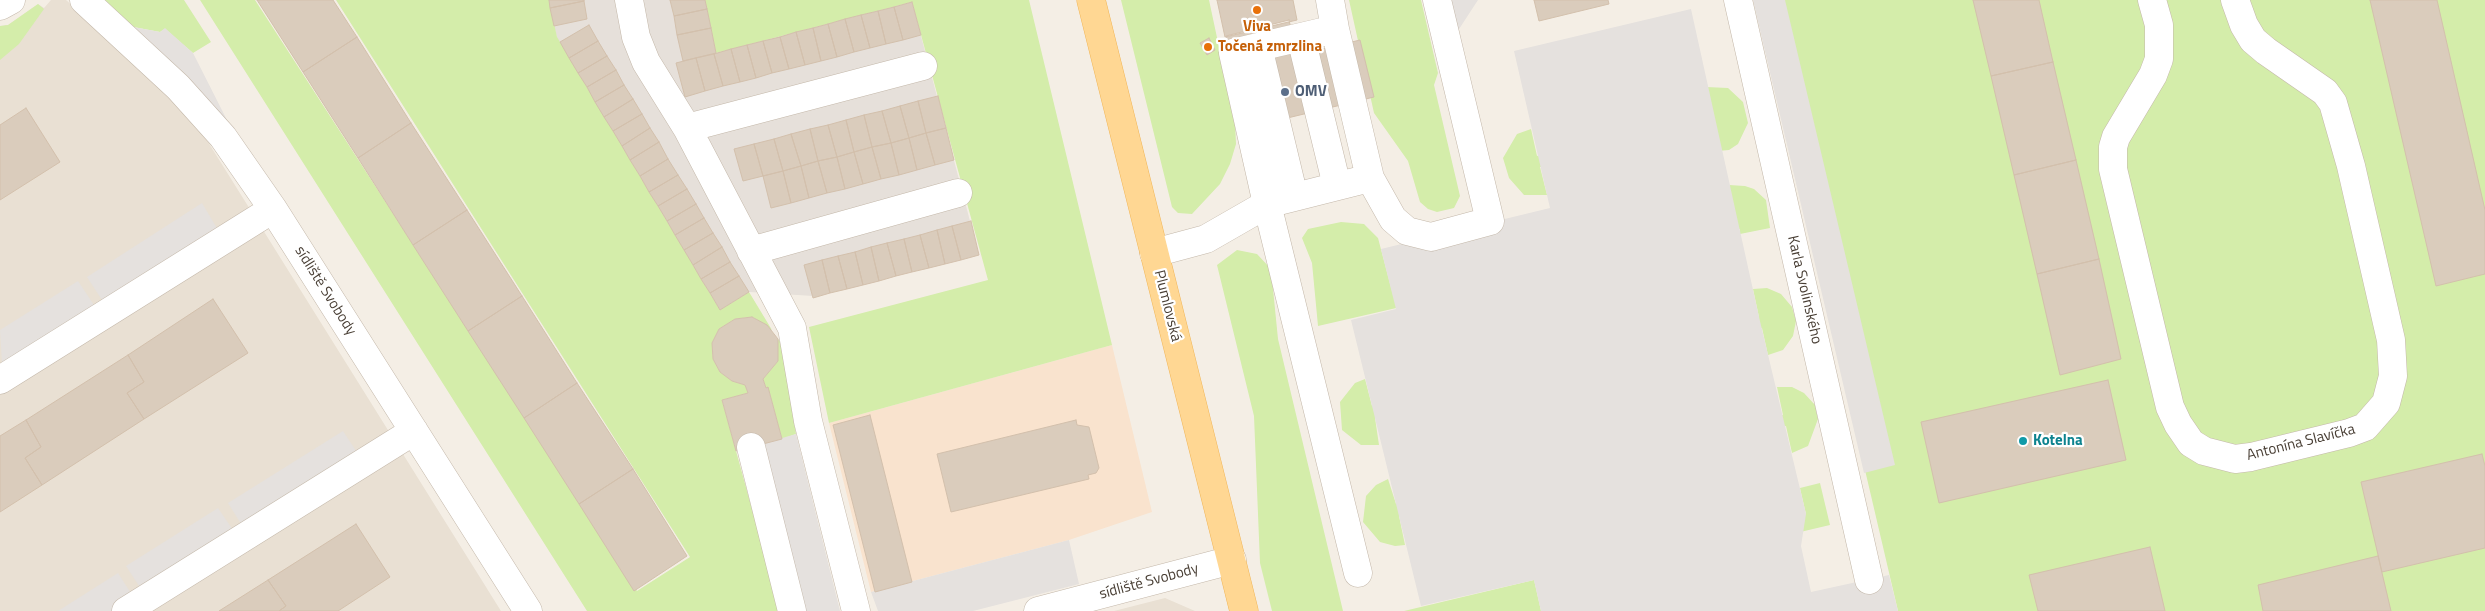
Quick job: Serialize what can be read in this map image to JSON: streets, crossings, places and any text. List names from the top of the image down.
{
  "streets": {
    "main road": ["Plumlovská"],
    "street": ["Karla Svolinského", "sídliště Svobody", "Antonína Slavíčka"]
  },
  "crossings": [
    ["sídliště Svobody", "Plumlovská"]
  ],
  "places": [
    "Viva",
    "Točená zmrzlina",
    "OMV",
    "Kotelna"
  ]
}
